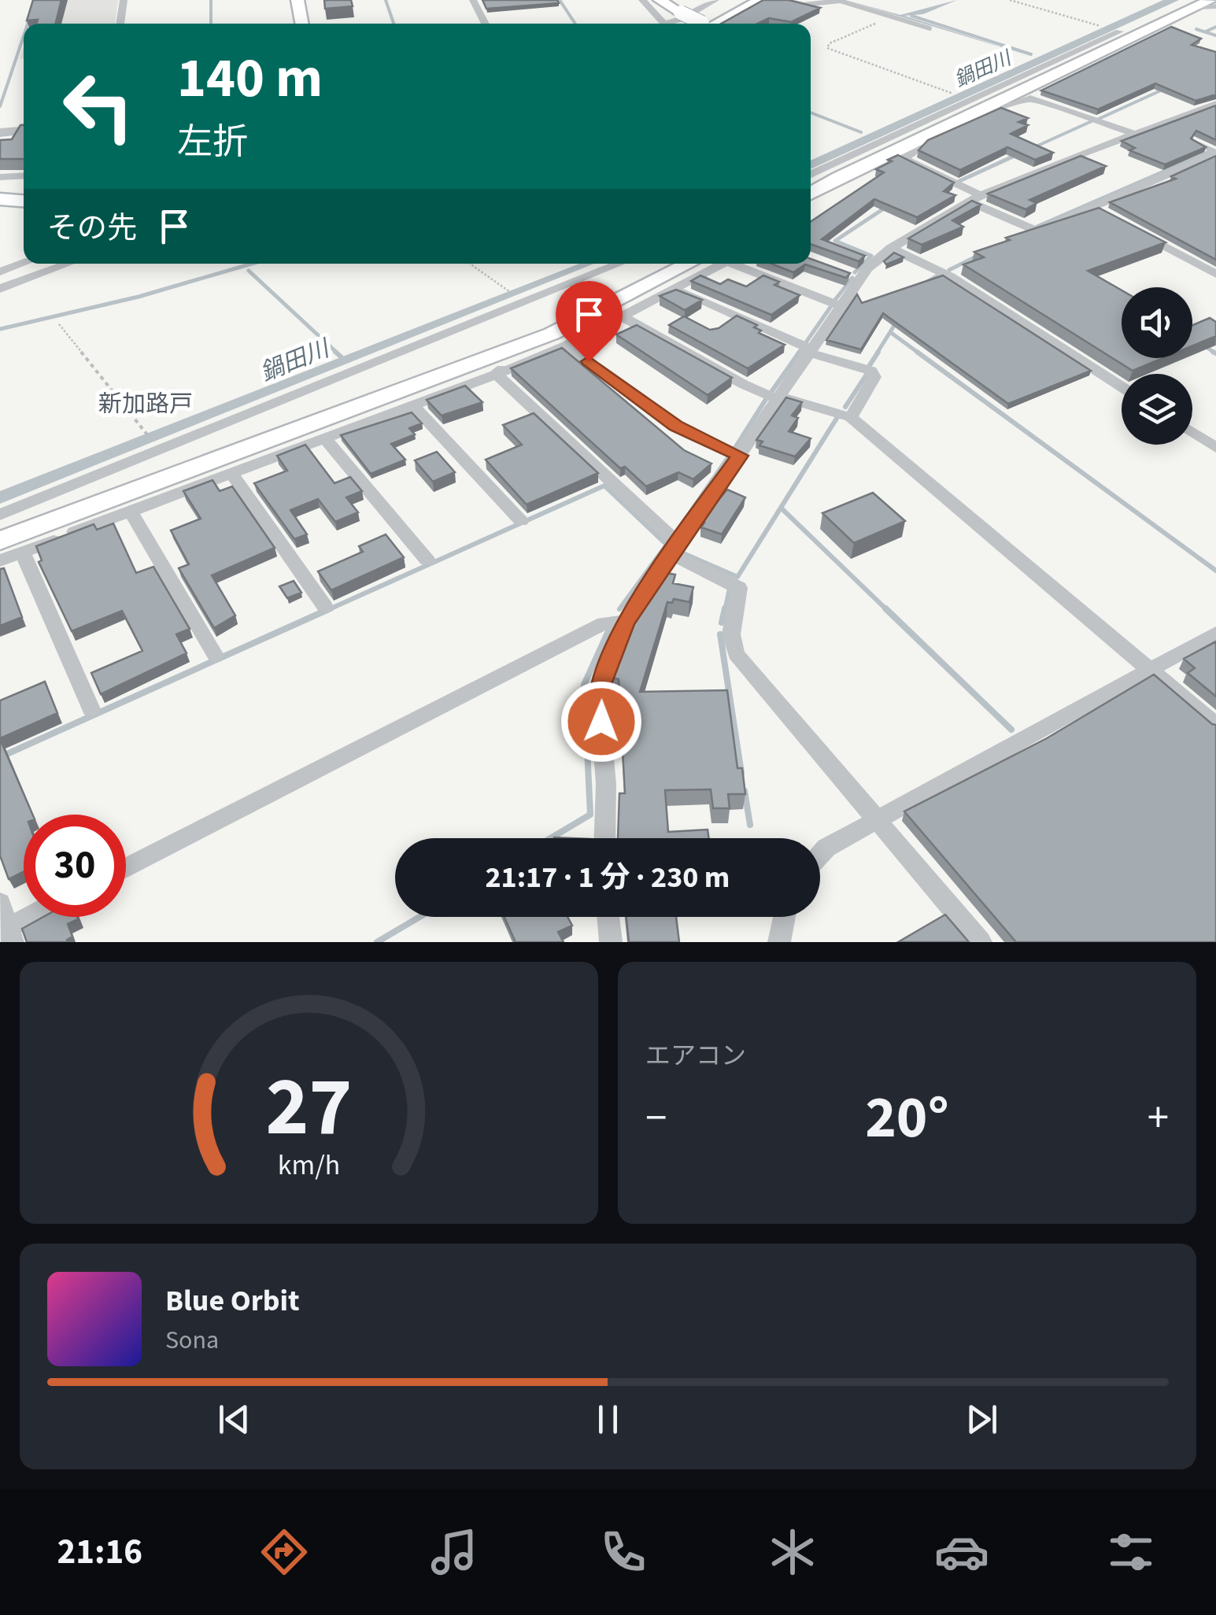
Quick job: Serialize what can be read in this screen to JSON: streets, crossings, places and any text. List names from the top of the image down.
{
  "districts": ["新加路戸"],
  "water": ["鍋田川"],
  "page": {
    "turn": ["140 m", "左折"],
    "then": "その先",
    "limit": "30",
    "trip": "21:17 · 1 分 · 230 m",
    "tile": "エアコン",
    "heat": ["−", "20°", "+"],
    "song": ["Blue Orbit", "Sona"],
    "tabs": "21:16",
    "gauge": ["27", "km/h"]
  }
}
